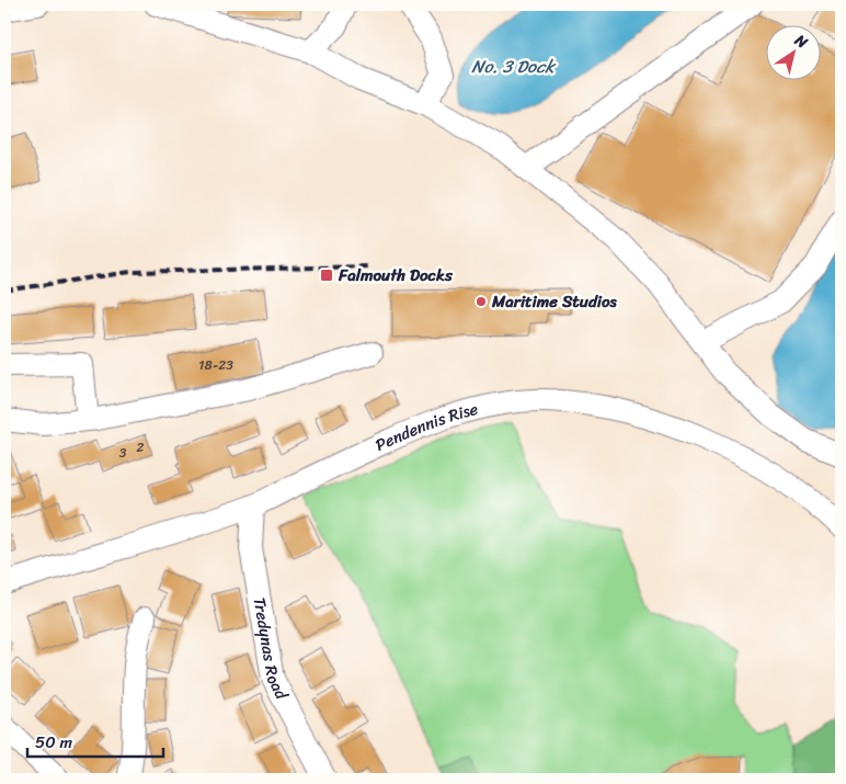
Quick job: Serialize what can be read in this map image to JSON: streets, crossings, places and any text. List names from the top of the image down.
{
  "streets": {
    "street": ["Pendennis Rise", "Tredynas Road"]
  },
  "crossings": [
    ["Pendennis Rise", "Tredynas Road"]
  ],
  "water": ["No. 3 Dock"],
  "places": {
    "transit": ["Falmouth Docks"],
    "other": ["Maritime Studios"]
  },
  "house_numbers": ["18-23", "2", "3"],
  "scale_bar": "50 m",
  "north": "top right"
}
